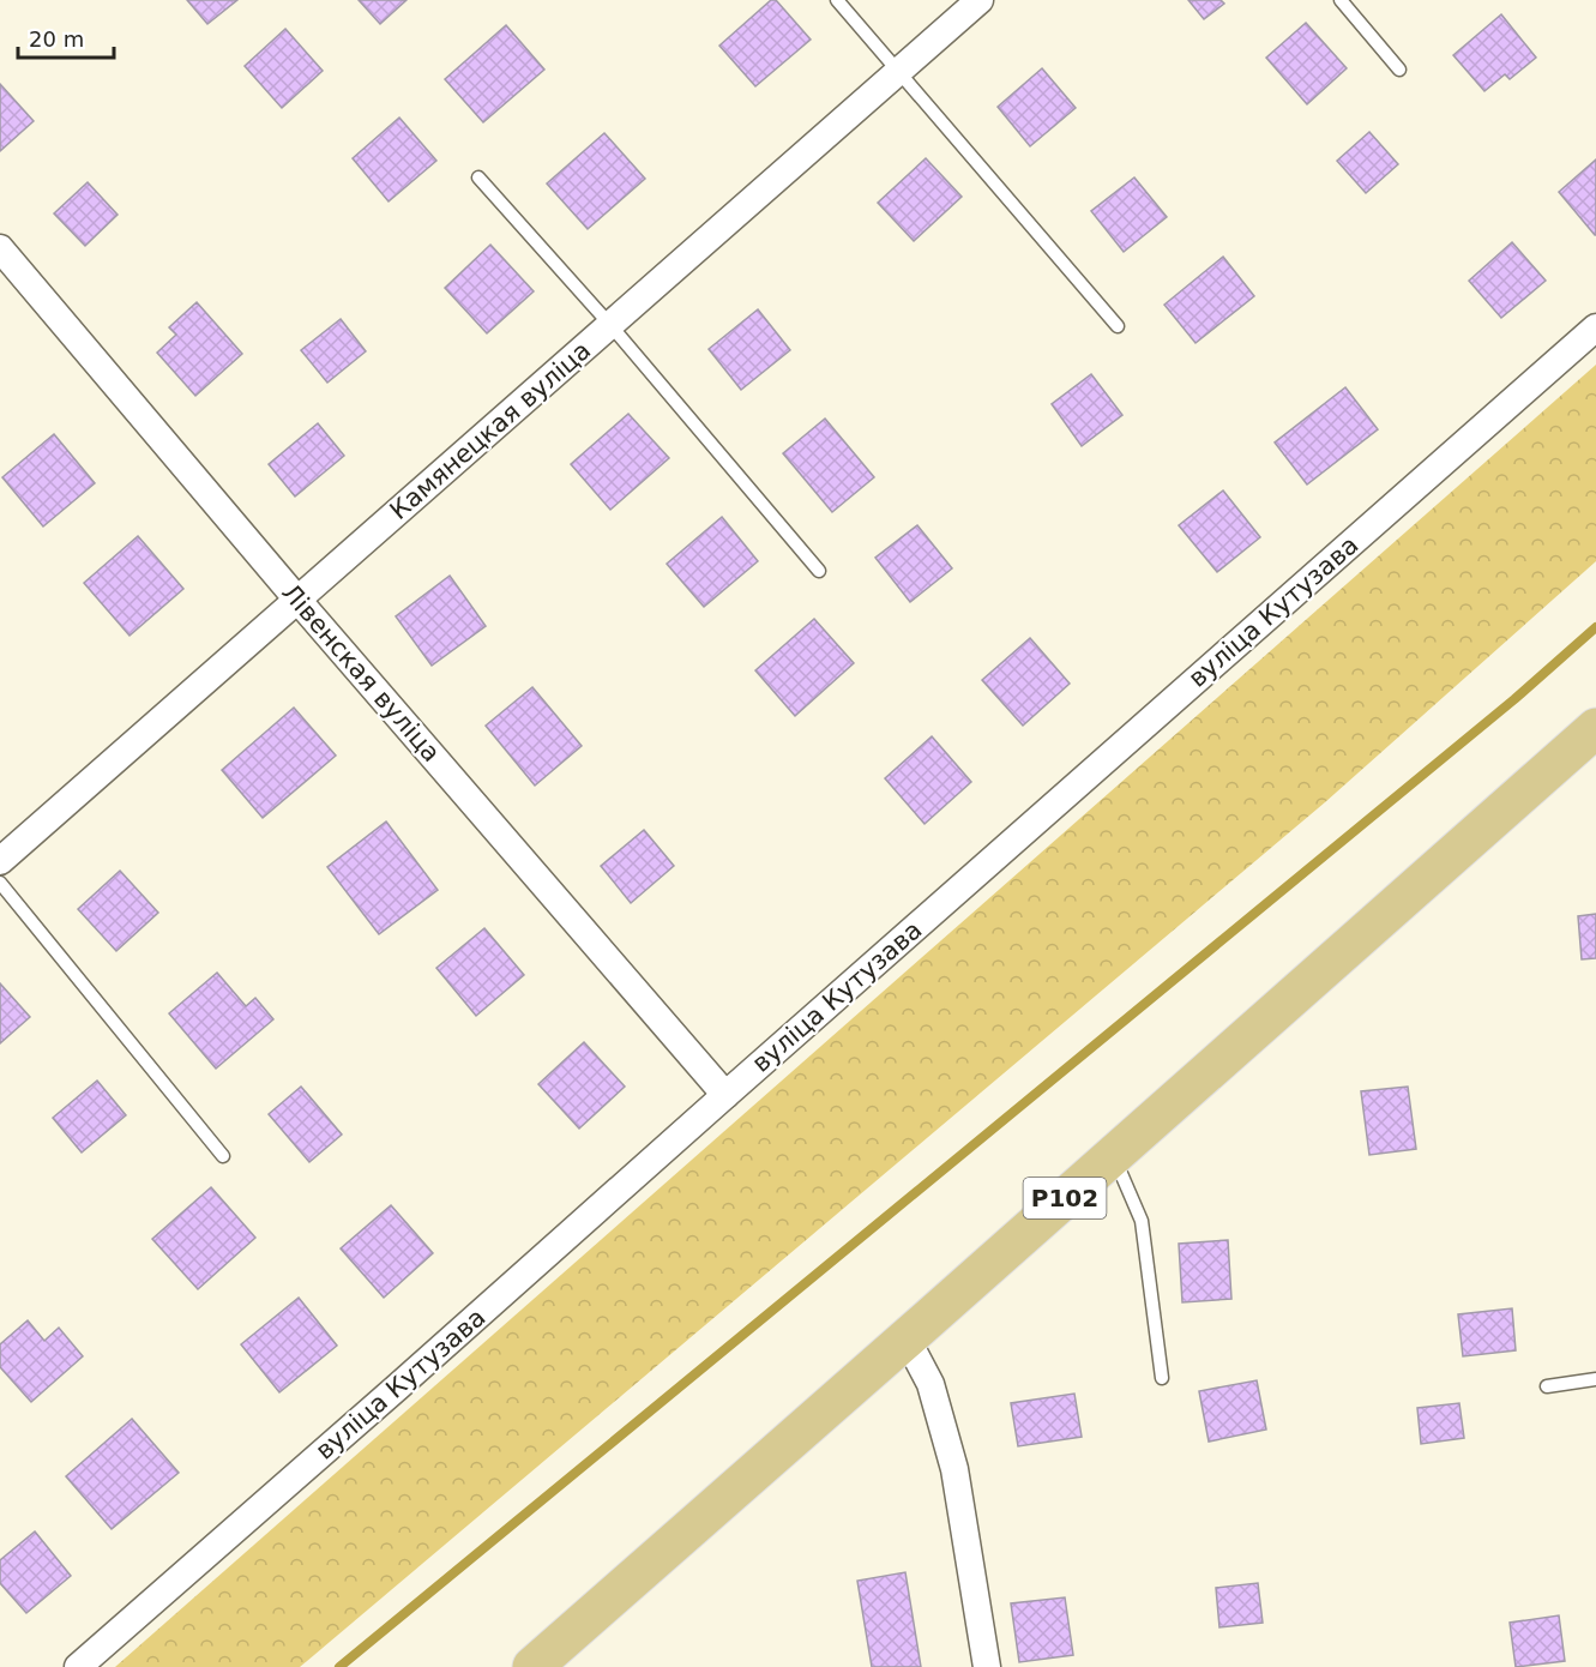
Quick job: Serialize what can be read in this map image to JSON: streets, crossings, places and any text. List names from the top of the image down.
{
  "streets": {
    "main road": ["Р102"],
    "street": ["Камянецкая вуліца", "вуліца Кутузава", "Лівенская вуліца"]
  },
  "crossings": [
    ["Камянецкая вуліца", "Лівенская вуліца"],
    ["вуліца Кутузава", "Лівенская вуліца"]
  ],
  "scale_bar": "20 m"
}
